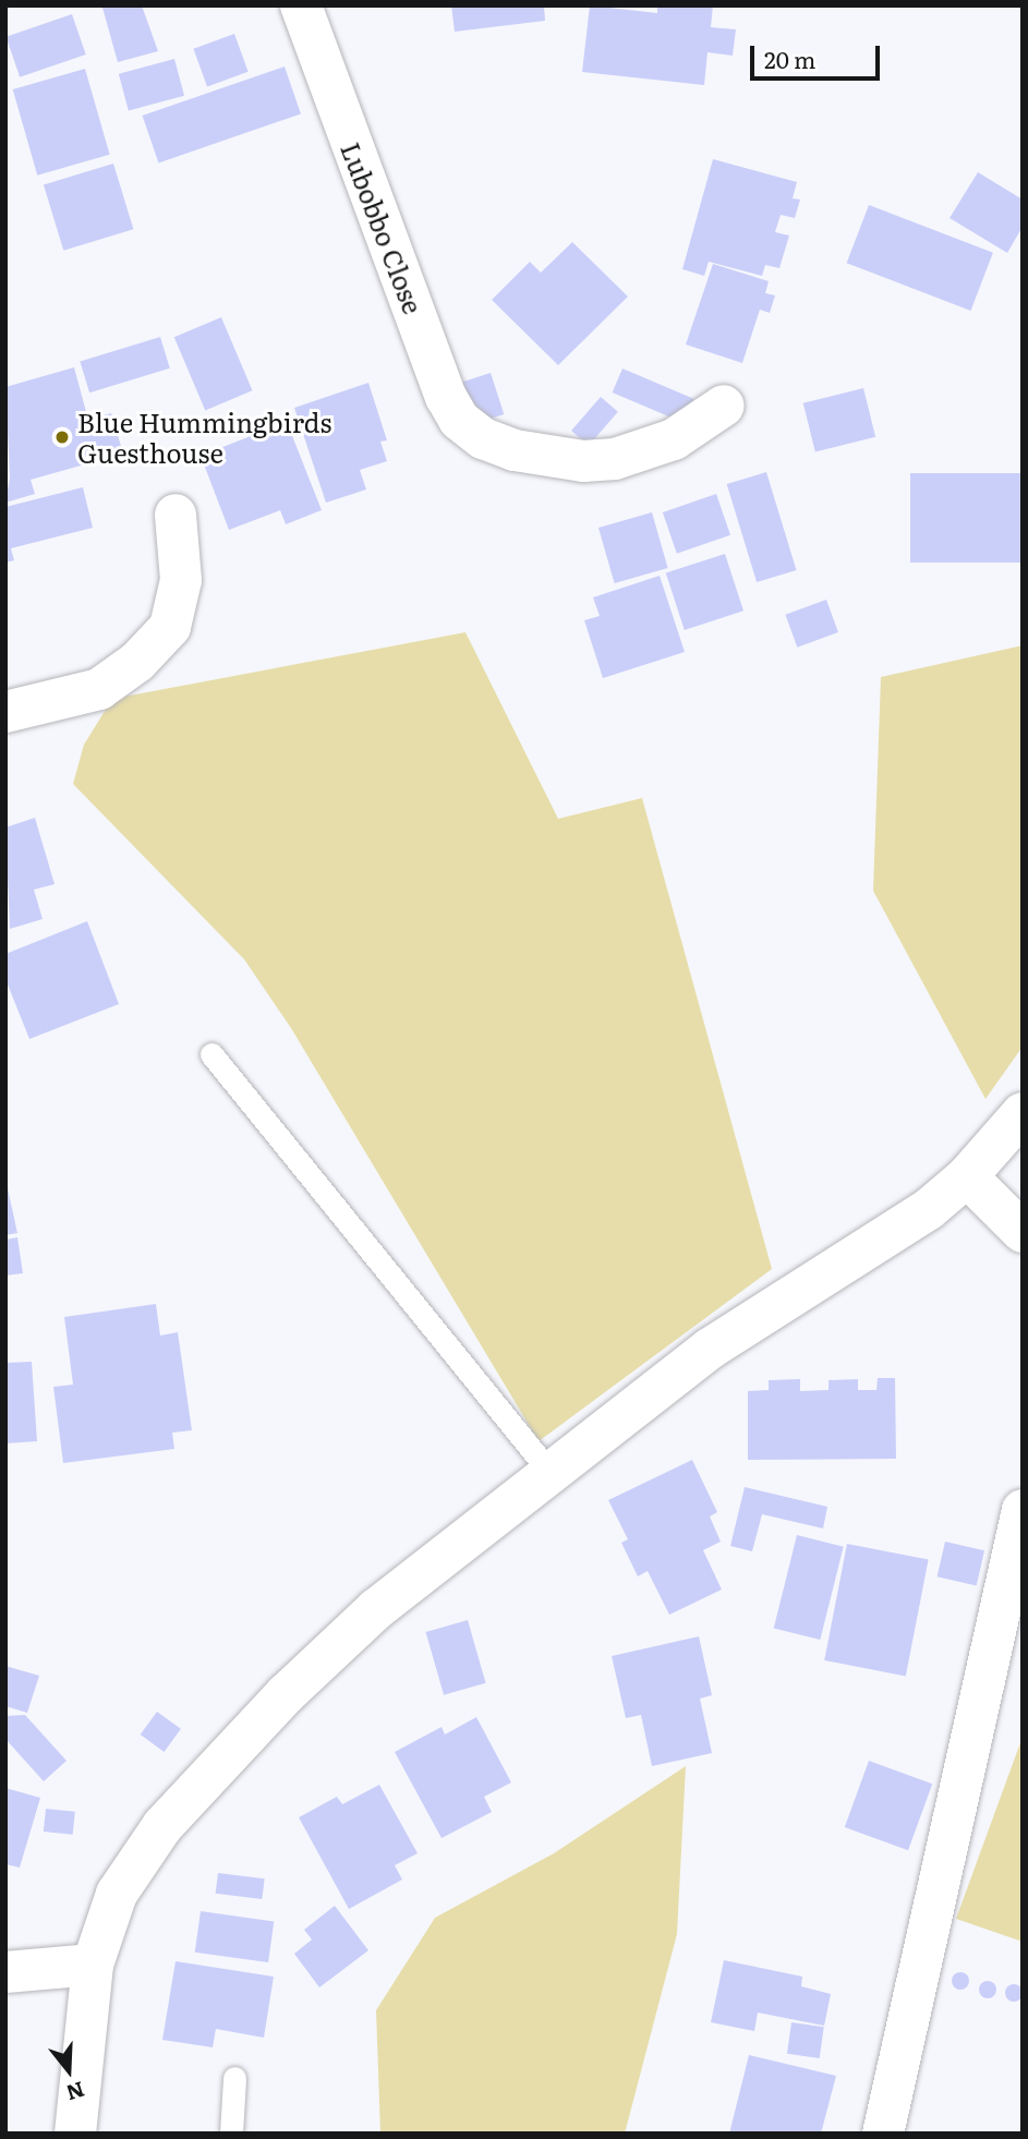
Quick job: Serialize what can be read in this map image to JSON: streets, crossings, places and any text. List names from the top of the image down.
{
  "streets": {
    "street": ["Lubobbo Close"]
  },
  "places": ["Blue Hummingbirds Guesthouse"],
  "scale_bar": "20 m",
  "north": "bottom"
}
